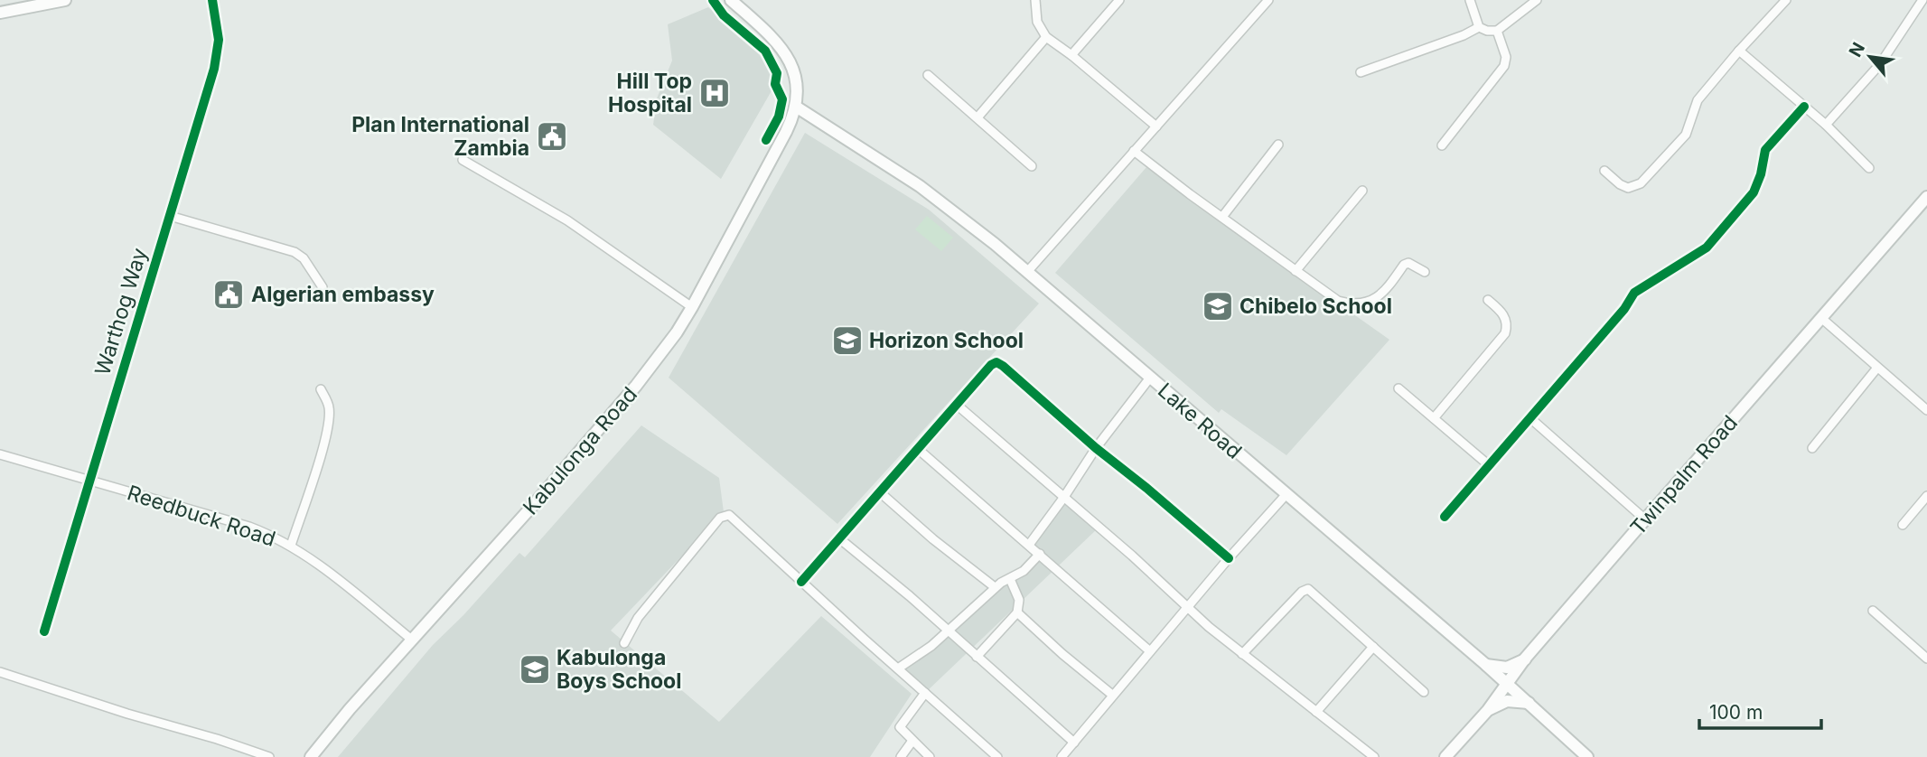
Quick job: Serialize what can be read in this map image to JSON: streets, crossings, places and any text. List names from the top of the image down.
{
  "streets": {
    "main road": ["Lake Road", "Kabulonga Road", "Twinpalm Road"],
    "street": ["Warthog Way", "Reedbuck Road"]
  },
  "crossings": [
    ["Warthog Way", "Reedbuck Road"],
    ["Lake Road", "Kabulonga Road"],
    ["Lake Road", "Twinpalm Road"],
    ["Kabulonga Road", "Reedbuck Road"]
  ],
  "places": {
    "hospital": ["Hill Top Hospital"],
    "public building": ["Plan International Zambia", "Algerian embassy"],
    "school or university": ["Chibelo School", "Horizon School", "Kabulonga Boys School"]
  },
  "scale_bar": "100 m",
  "north": "top left"
}
